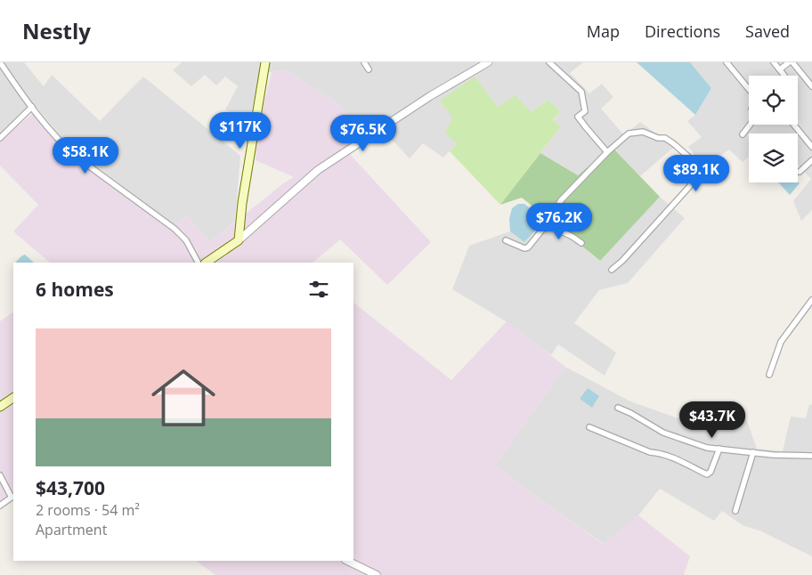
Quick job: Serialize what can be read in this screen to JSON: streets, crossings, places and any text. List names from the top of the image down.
{
  "page": {
    "header": "Nestly",
    "nav": ["Map", "Directions", "Saved"],
    "price": [
      "$117K",
      "$76.5K",
      "$58.1K",
      "$89.1K",
      "$76.2K",
      "$43.7K"
    ],
    "heading": "6 homes",
    "list": [
      {
        "name": "$43,700",
        "note": "2 rooms · 54 m² · Apartment"
      }
    ]
  }
}
